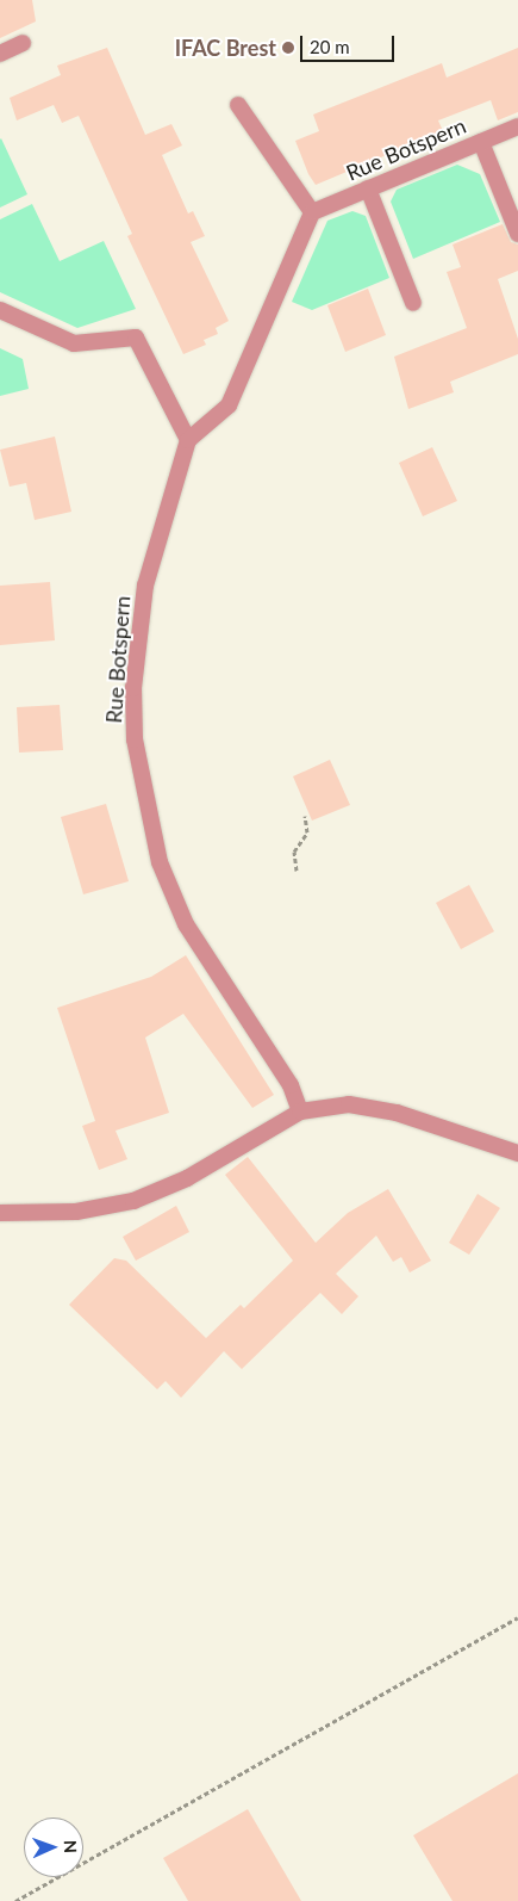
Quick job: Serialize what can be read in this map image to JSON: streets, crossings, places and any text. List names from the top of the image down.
{
  "streets": {
    "street": ["Rue Botspern"]
  },
  "places": ["IFAC Brest"],
  "scale_bar": "20 m",
  "north": "right"
}
